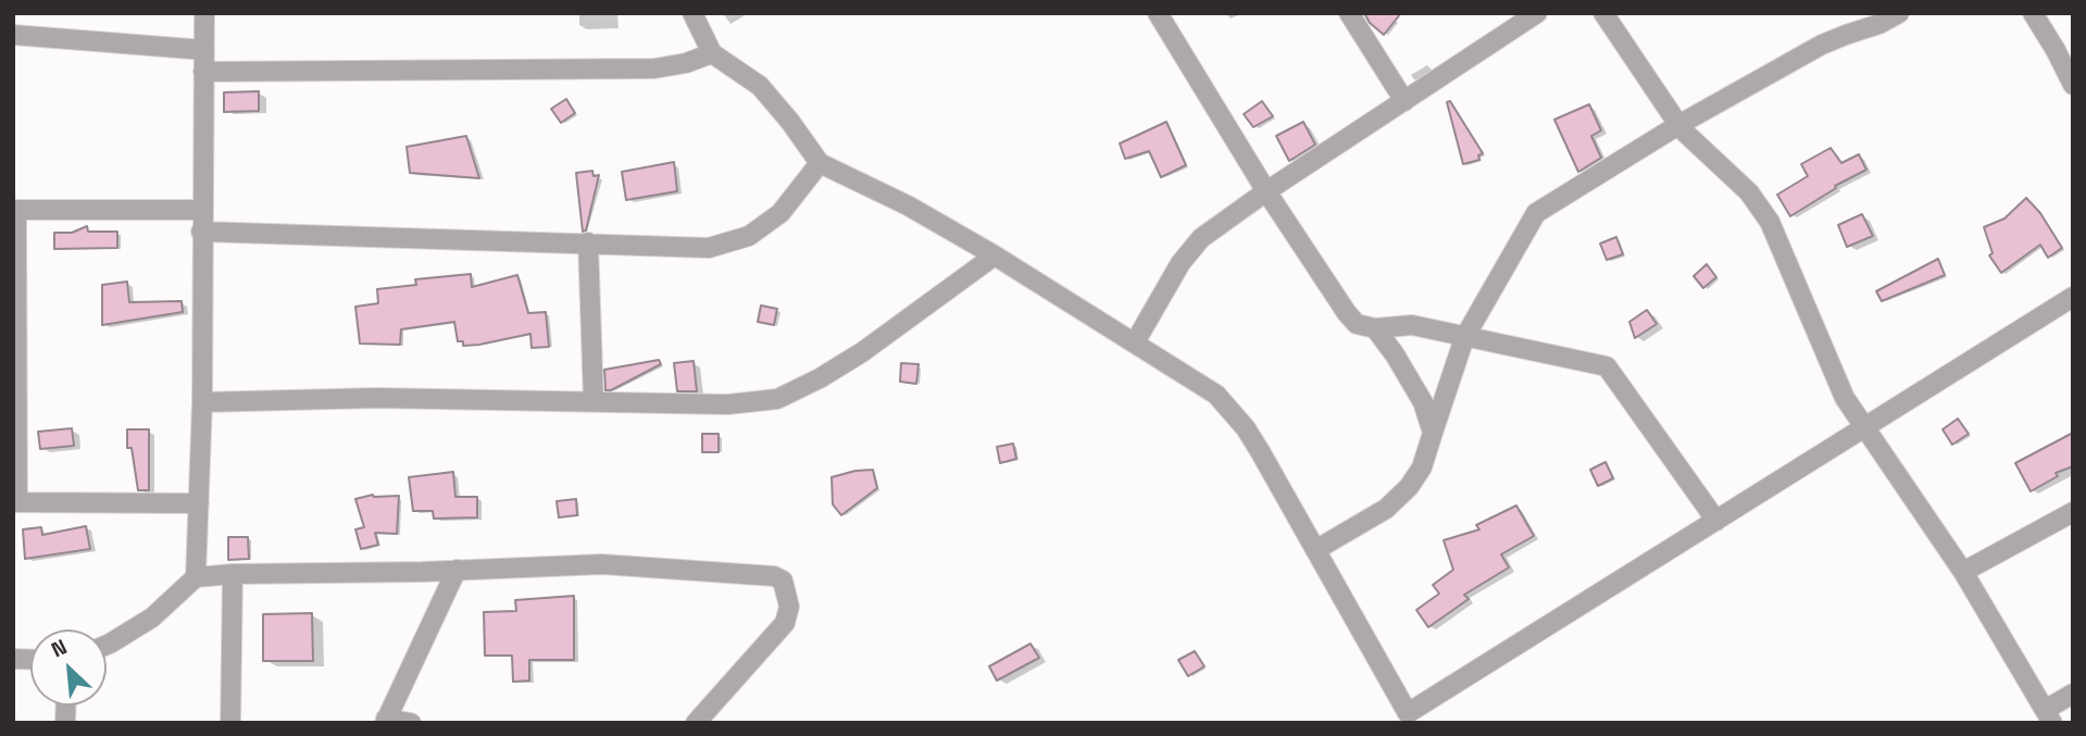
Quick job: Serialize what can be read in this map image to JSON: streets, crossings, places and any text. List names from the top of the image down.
{
  "north": "top left"
}
